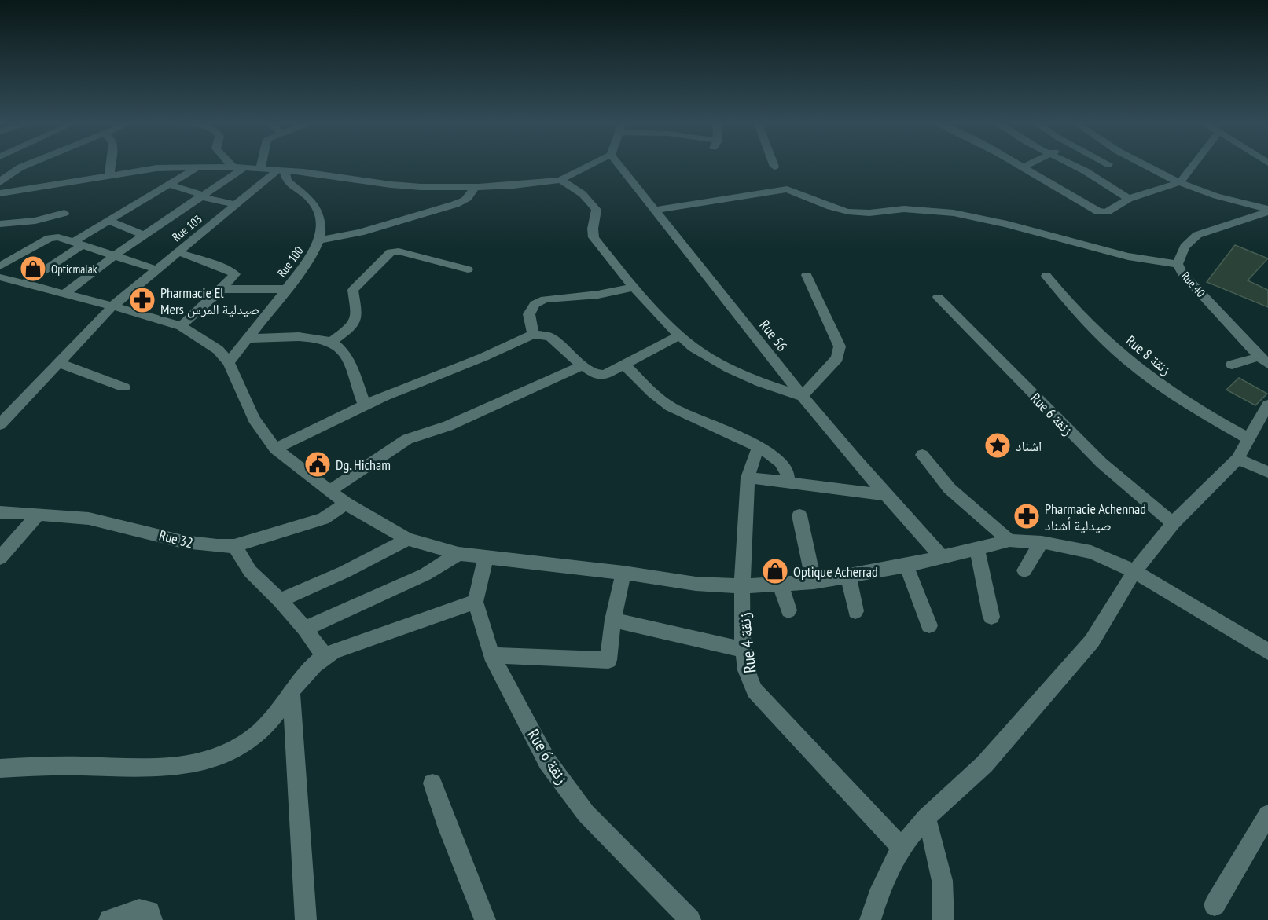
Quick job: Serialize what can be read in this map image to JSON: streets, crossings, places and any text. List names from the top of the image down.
{
  "streets": {
    "street": [
      "Rue 103",
      "Rue 100",
      "Rue 40",
      "Rue 56",
      "Rue 8 زنقة",
      "Rue 6 زنقة",
      "Rue 32",
      "Rue 4 زنقة"
    ]
  },
  "crossings": [
    ["Rue 103", "Rue 100"]
  ],
  "places": {
    "shop": ["Opticmalak", "Optique Acherrad"],
    "pharmacy": ["Pharmacie El Mers صيدلية المرس", "Pharmacie Achennad صيدلية أشناد"],
    "place": ["اشناد"],
    "public building": ["Dg. Hicham"]
  }
}
